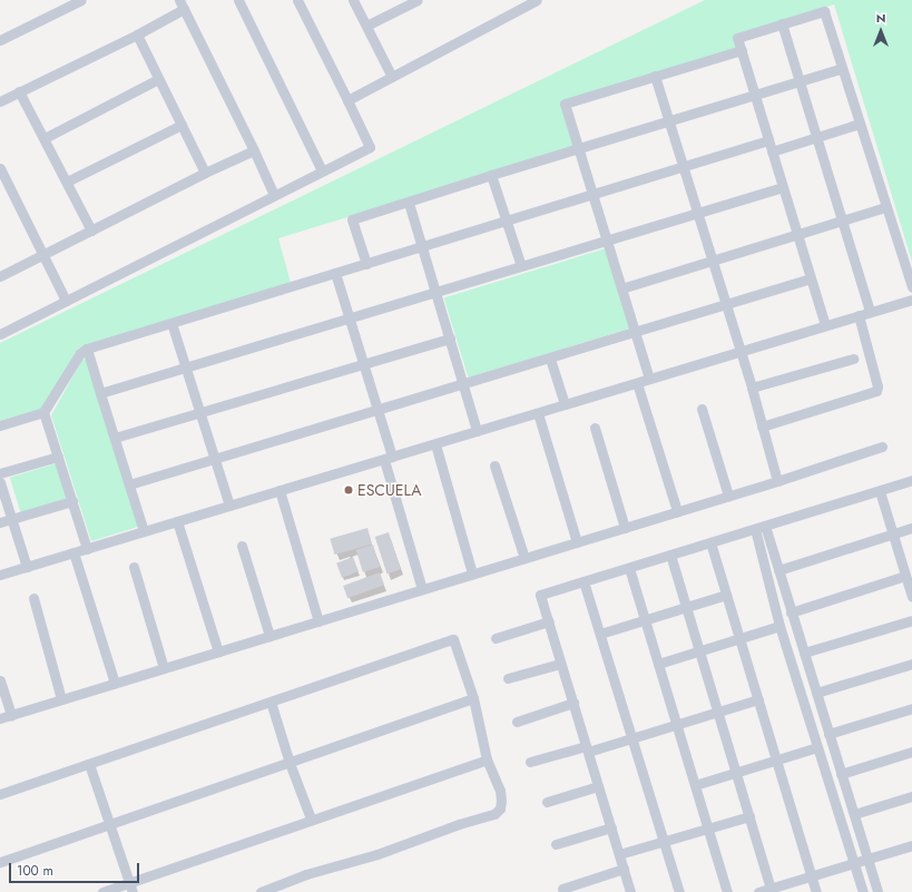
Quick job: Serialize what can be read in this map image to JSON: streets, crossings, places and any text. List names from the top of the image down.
{
  "places": ["ESCUELA"],
  "scale_bar": "100 m",
  "north": "top"
}
